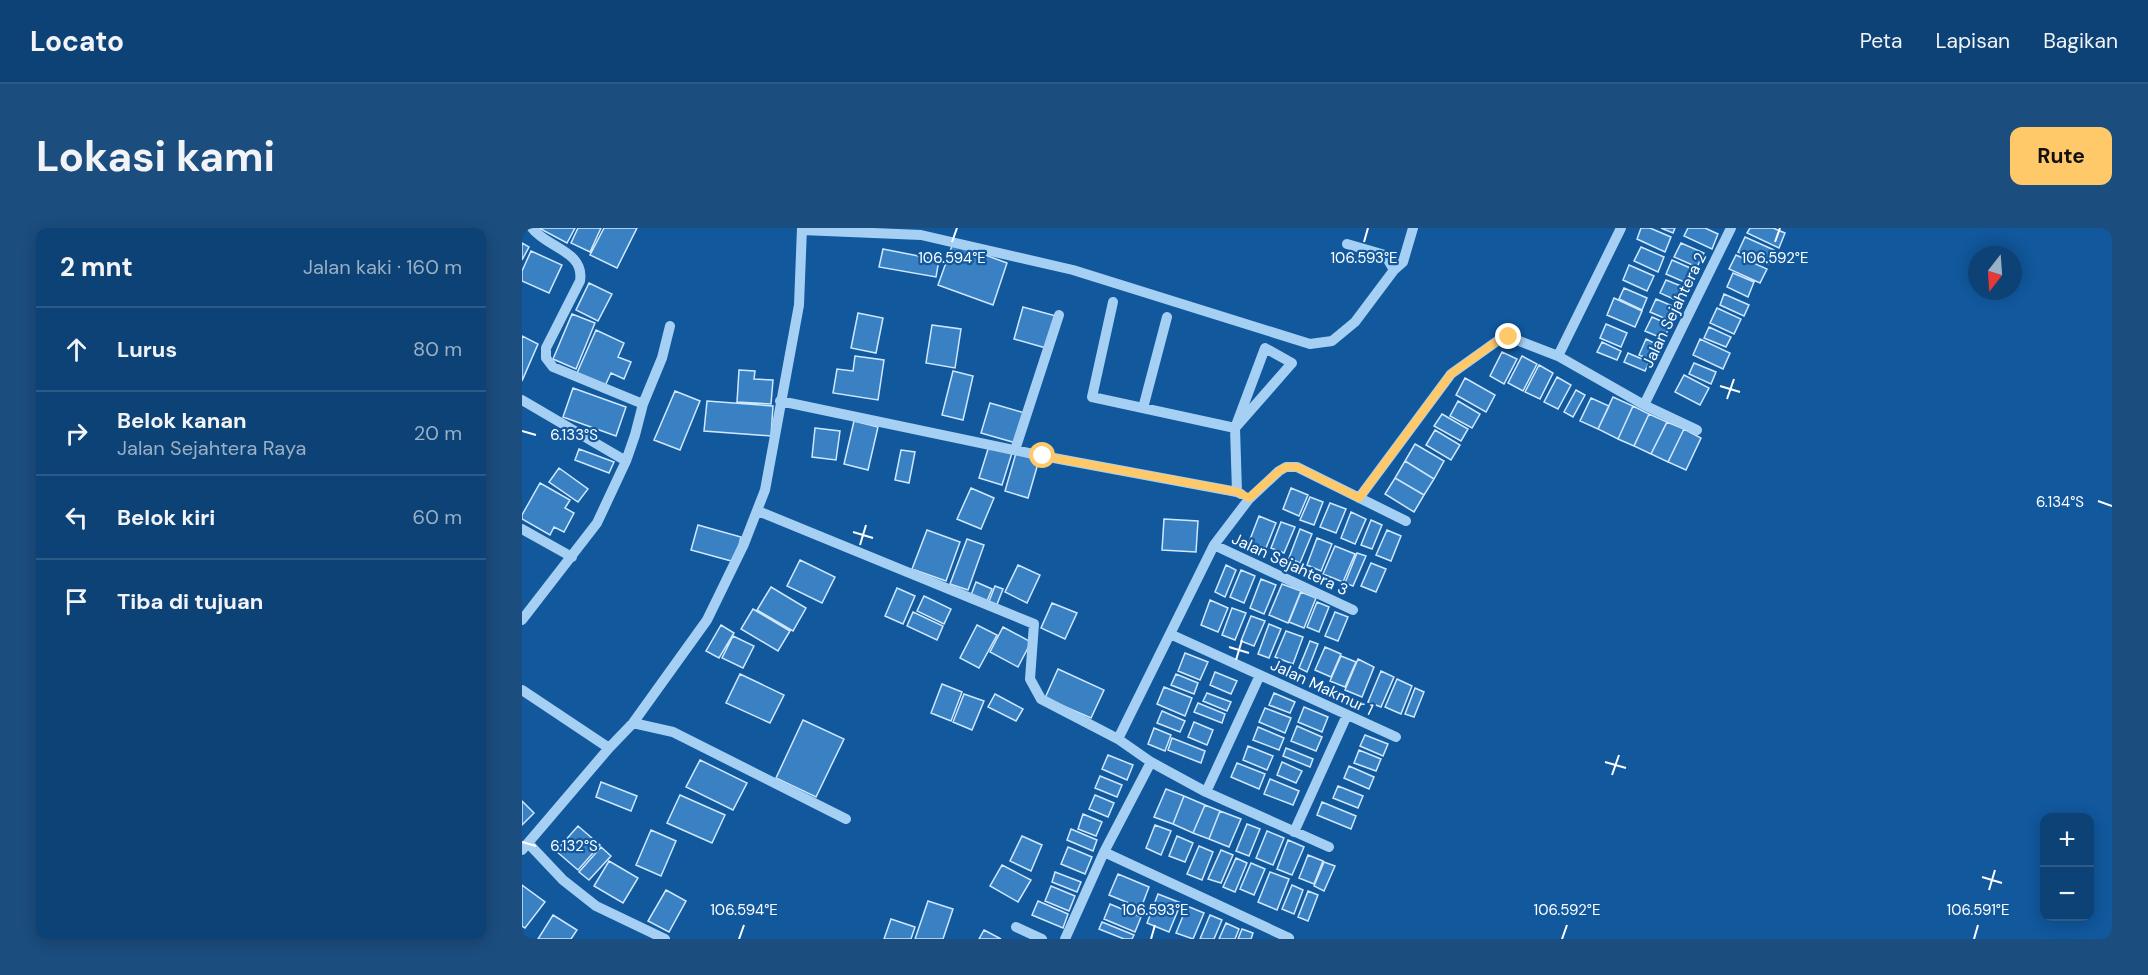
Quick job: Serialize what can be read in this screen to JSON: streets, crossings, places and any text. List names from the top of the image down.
{
  "streets": {
    "street": ["Jalan Sejahtera 2", "Jalan Sejahtera 3", "Jalan Makmur 1"]
  },
  "north": "bottom",
  "page": {
    "header": "Locato",
    "nav": ["Peta", "Lapisan", "Bagikan"],
    "buttons": "Rute",
    "title": "Lokasi kami",
    "heading": ["2 mnt", "Jalan kaki · 160 m"],
    "list": [
      ["Lurus", "80 m"],
      ["Belok kanan", "Jalan Sejahtera Raya", "20 m"],
      ["Belok kiri", "60 m"],
      "Tiba di tujuan"
    ],
    "map_buttons": ["+", "−"]
  },
  "coordinates": [
    "106.594°E",
    "106.593°E",
    "106.592°E",
    "6.133°S",
    "6.134°S",
    "6.132°S",
    "106.591°E"
  ]
}
